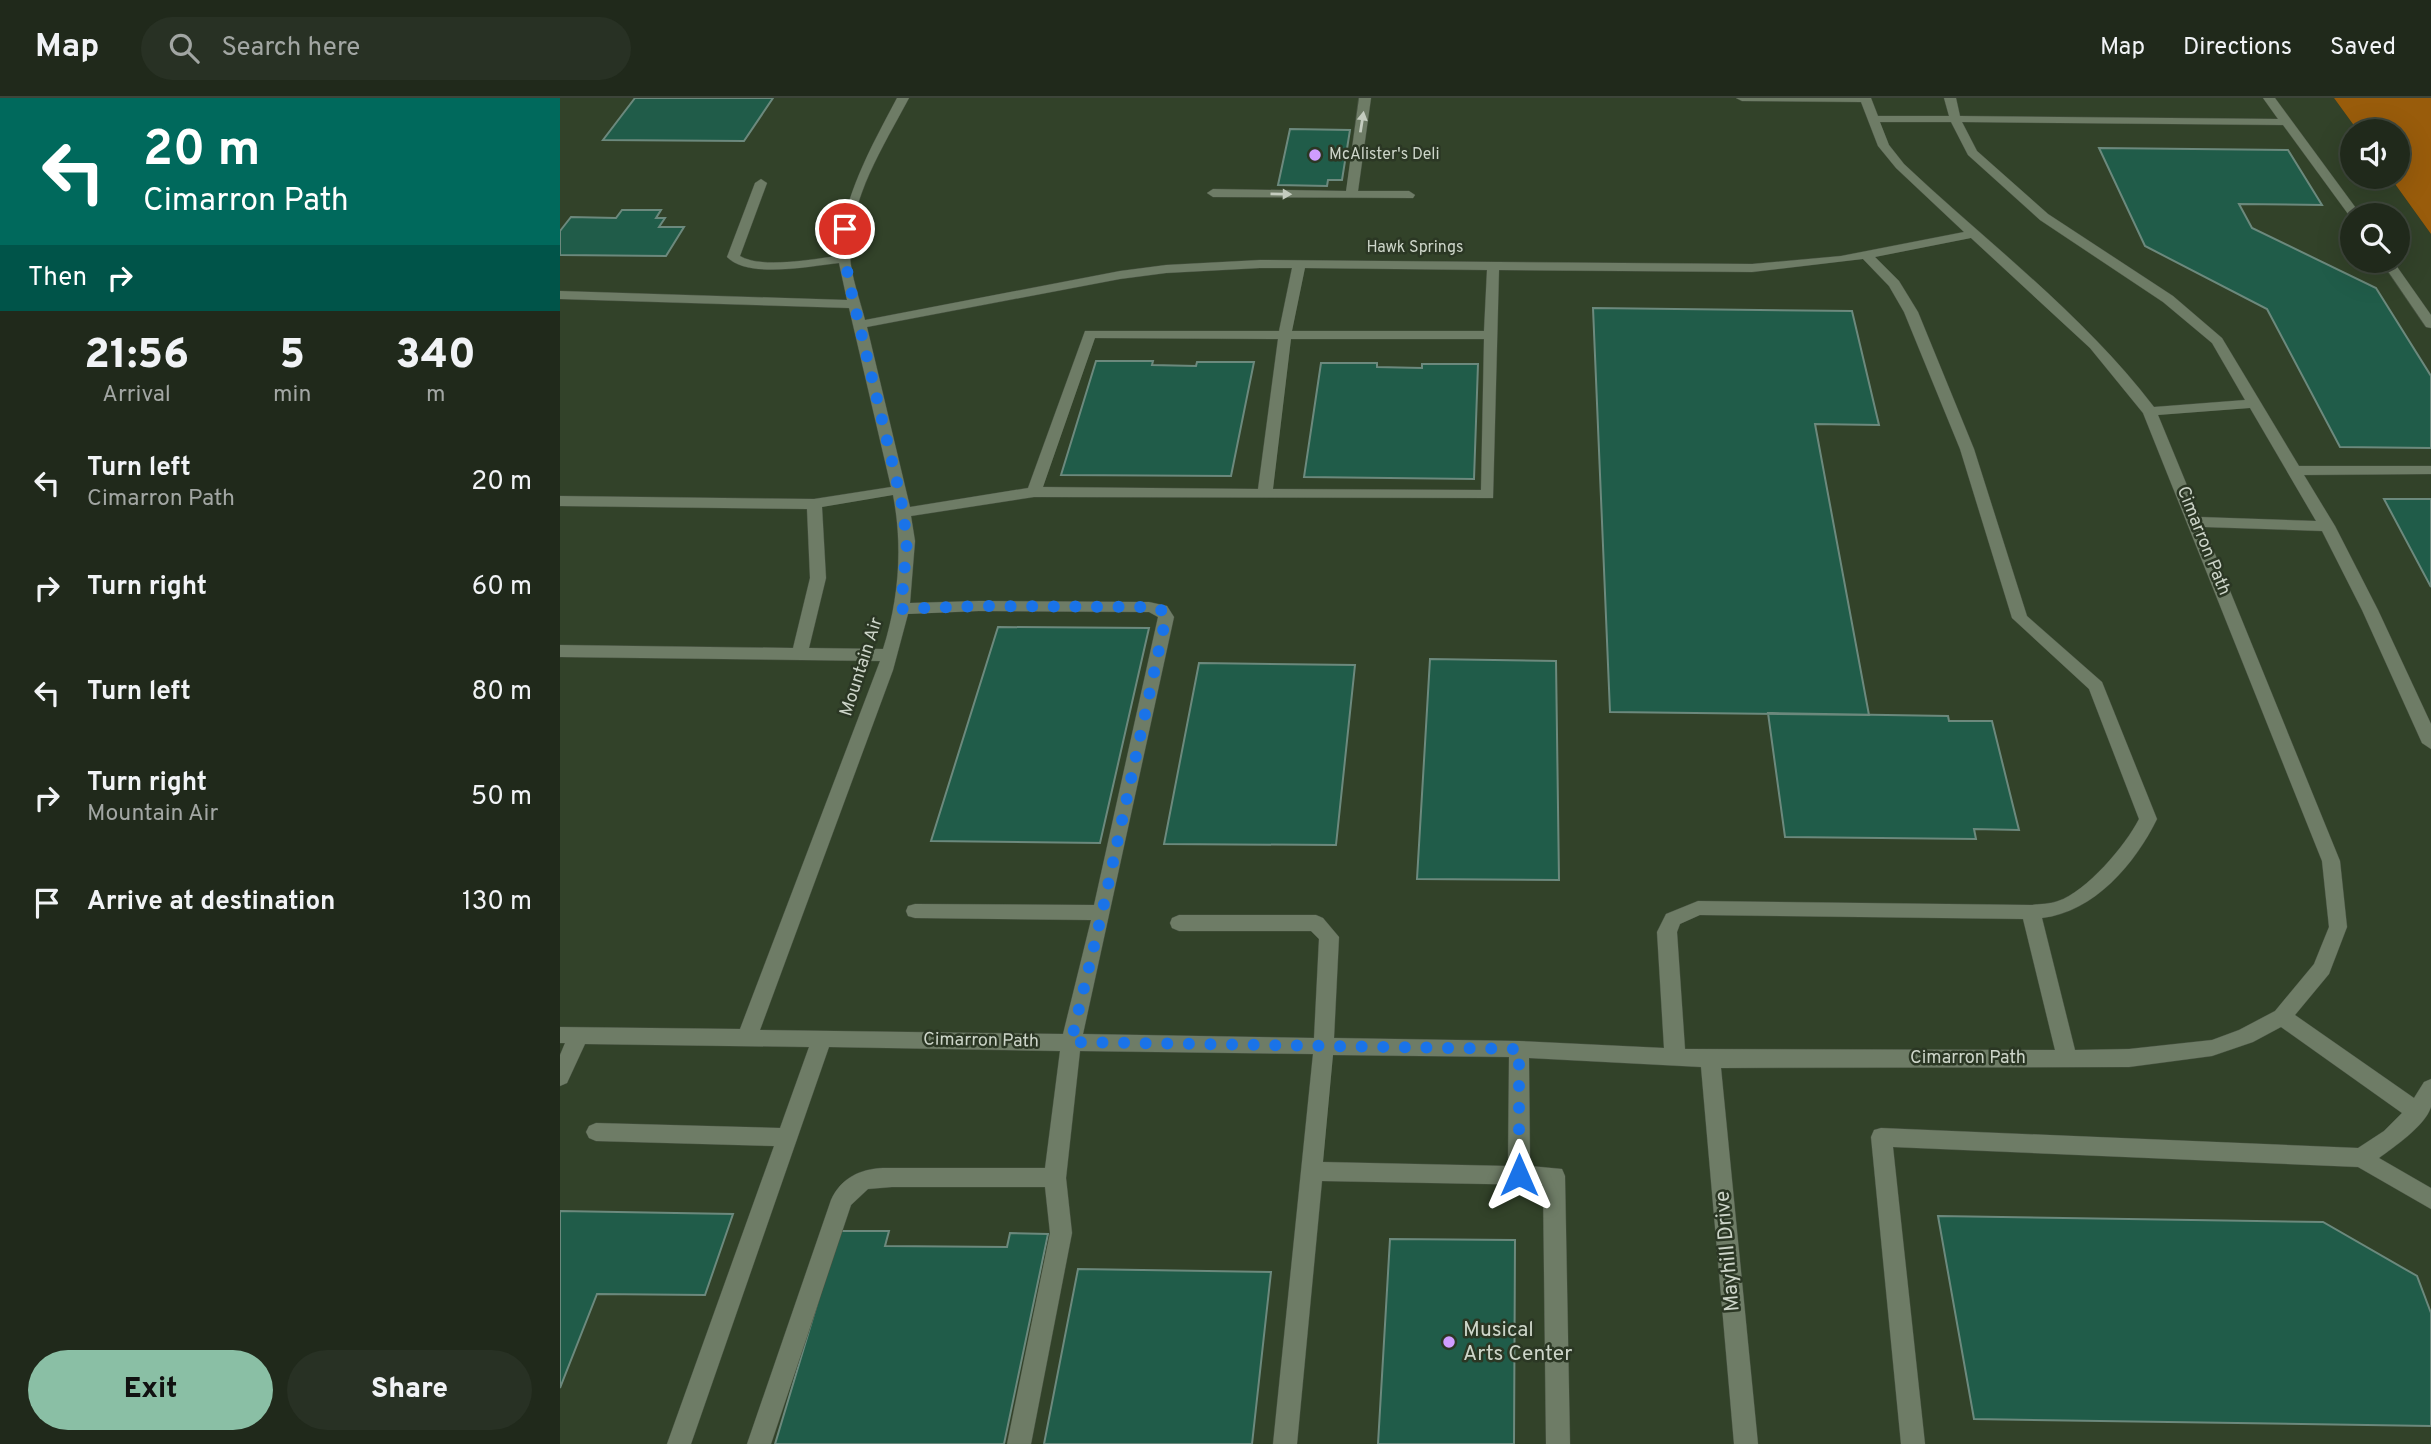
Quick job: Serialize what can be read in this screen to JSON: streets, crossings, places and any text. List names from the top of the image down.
{
  "streets": {
    "street": [
      "Hawk Springs",
      "Cimarron Path",
      "Mountain Air",
      "Mayhill Drive"
    ]
  },
  "crossings": [
    ["Hawk Springs", "Cimarron Path"],
    ["Hawk Springs", "Mountain Air"],
    ["Cimarron Path", "Mountain Air"],
    ["Cimarron Path", "Mayhill Drive"]
  ],
  "places": ["McAlister's Deli", "Musical Arts Center"],
  "page": {
    "header": "Map",
    "search": "Search here",
    "nav": ["Map", "Directions", "Saved"],
    "turn": ["20 m", "Cimarron Path"],
    "then": "Then",
    "eta": [
      "21:56",
      "Arrival",
      "5",
      "min",
      "340",
      "m"
    ],
    "list": [
      {
        "name": "Turn left",
        "note": "Cimarron Path",
        "value": "20 m"
      },
      {
        "name": "Turn right",
        "value": "60 m"
      },
      {
        "name": "Turn left",
        "value": "80 m"
      },
      {
        "name": "Turn right",
        "note": "Mountain Air",
        "value": "50 m"
      },
      {
        "name": "Arrive at destination",
        "value": "130 m"
      }
    ],
    "buttons": ["Exit", "Share"]
  }
}
